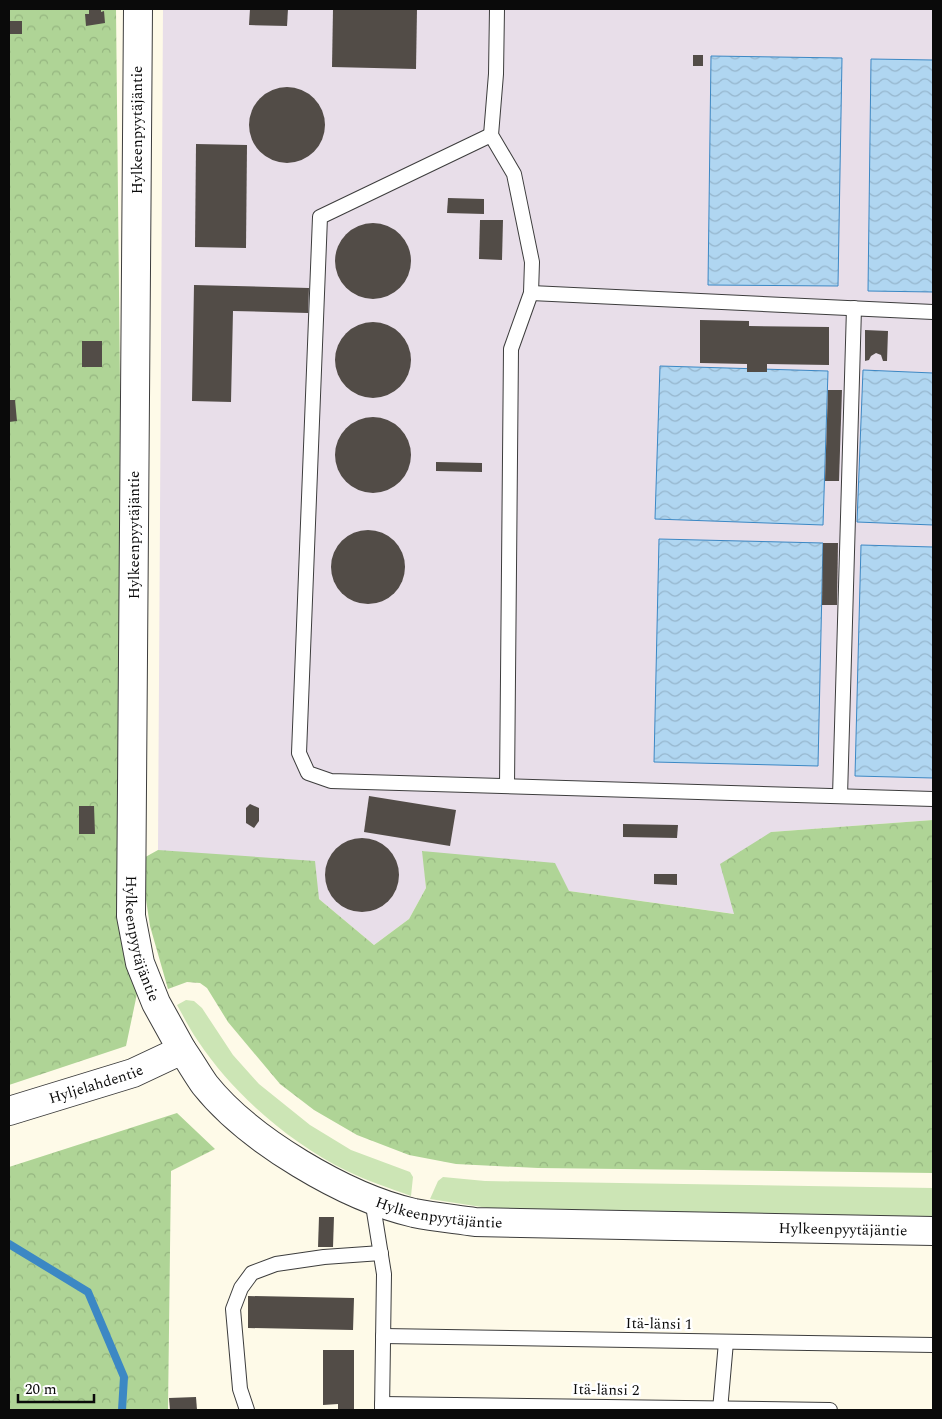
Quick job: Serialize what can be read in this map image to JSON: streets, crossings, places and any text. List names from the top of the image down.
{
  "streets": {
    "street": ["Hylkeenpyytäjäntie", "Hyljelahdentie"],
    "lane": ["Itä-länsi 1", "Itä-länsi 2"]
  },
  "crossings": [
    ["Hylkeenpyytäjäntie", "Hyljelahdentie"]
  ],
  "scale_bar": "20 m"
}
